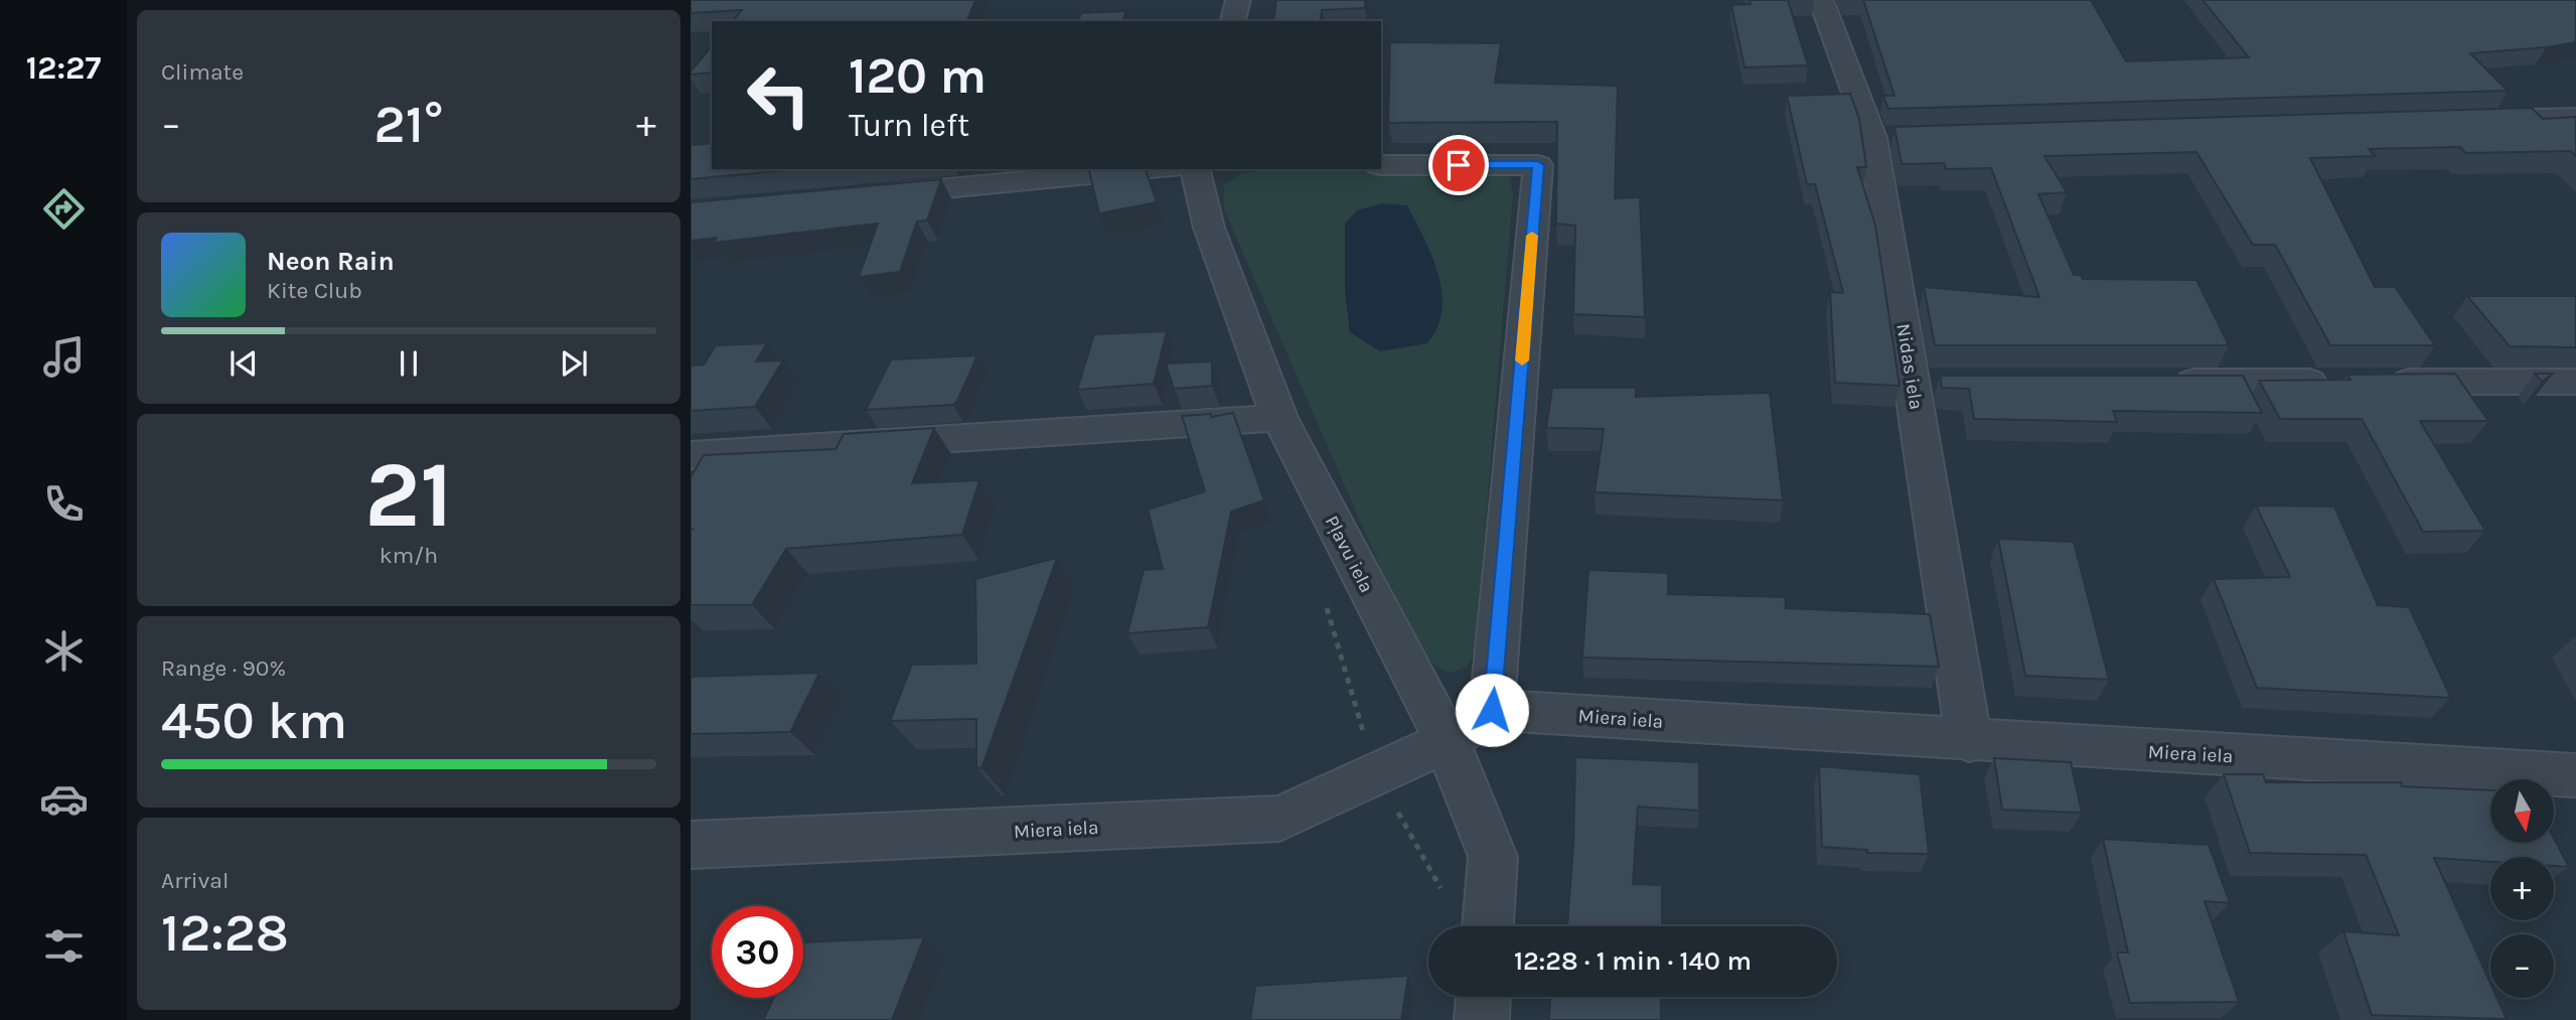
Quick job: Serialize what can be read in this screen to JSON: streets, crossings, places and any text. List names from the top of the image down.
{
  "streets": {
    "street": ["Nidas iela", "Pļavu iela", "Miera iela"]
  },
  "crossings": [
    ["Nidas iela", "Miera iela"],
    ["Pļavu iela", "Miera iela"]
  ],
  "north": "bottom",
  "page": {
    "tabs": "12:27",
    "tile": [
      "Climate",
      ["21", "km/h"],
      ["Range · 90%", "450 km"],
      ["Arrival", "12:28"]
    ],
    "turn": ["120 m", "Turn left"],
    "heat": ["−", "21°", "+"],
    "song": ["Neon Rain", "Kite Club"],
    "map_buttons": ["+", "−"],
    "limit": "30",
    "trip": "12:28 · 1 min · 140 m"
  }
}
